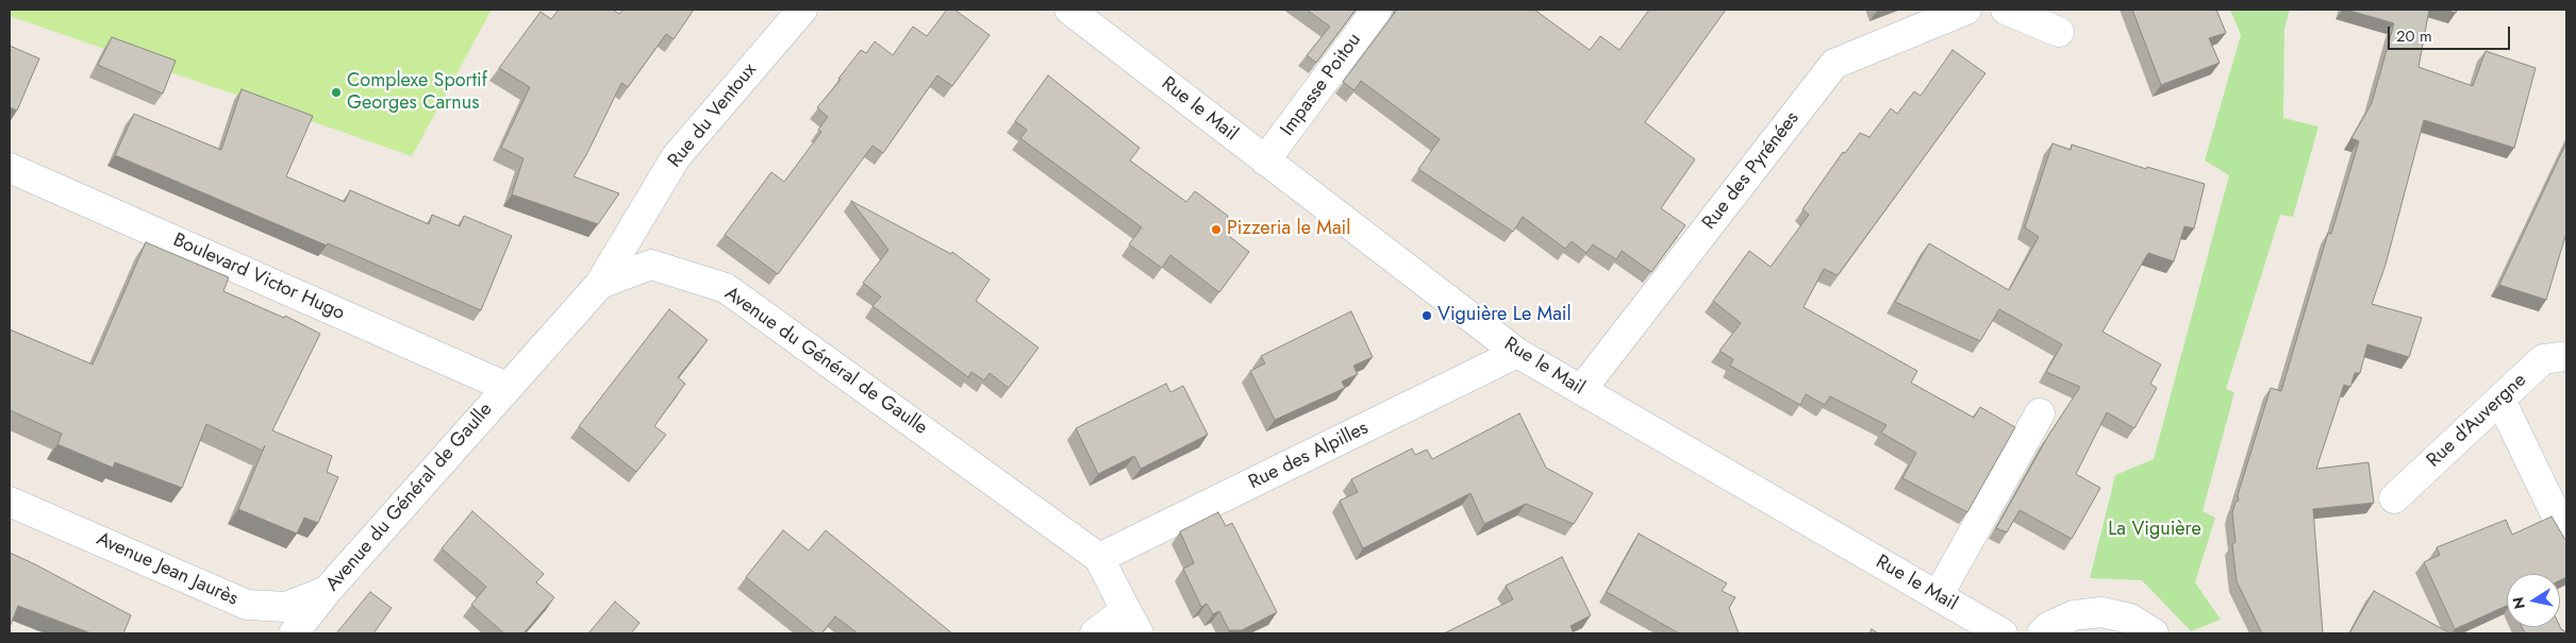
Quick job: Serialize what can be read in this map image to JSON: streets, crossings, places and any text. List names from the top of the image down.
{
  "streets": {
    "street": [
      "Impasse Poitou",
      "Rue le Mail",
      "Rue du Ventoux",
      "Rue des Pyrénées",
      "Boulevard Victor Hugo",
      "Avenue du Général de Gaulle",
      "Rue d'Auvergne",
      "Rue des Alpilles",
      "Avenue Jean Jaurès"
    ]
  },
  "crossings": [
    ["Impasse Poitou", "Rue le Mail"],
    ["Rue le Mail", "Rue des Pyrénées"],
    ["Rue le Mail", "Rue des Alpilles"],
    ["Rue du Ventoux", "Avenue du Général de Gaulle"],
    ["Boulevard Victor Hugo", "Avenue du Général de Gaulle"],
    ["Avenue du Général de Gaulle", "Rue des Alpilles"],
    ["Avenue du Général de Gaulle", "Avenue Jean Jaurès"]
  ],
  "parks": ["La Viguière"],
  "places": ["Complexe Sportif Georges Carnus", "Pizzeria le Mail", "Viguière Le Mail"],
  "scale_bar": "20 m",
  "north": "left"
}
